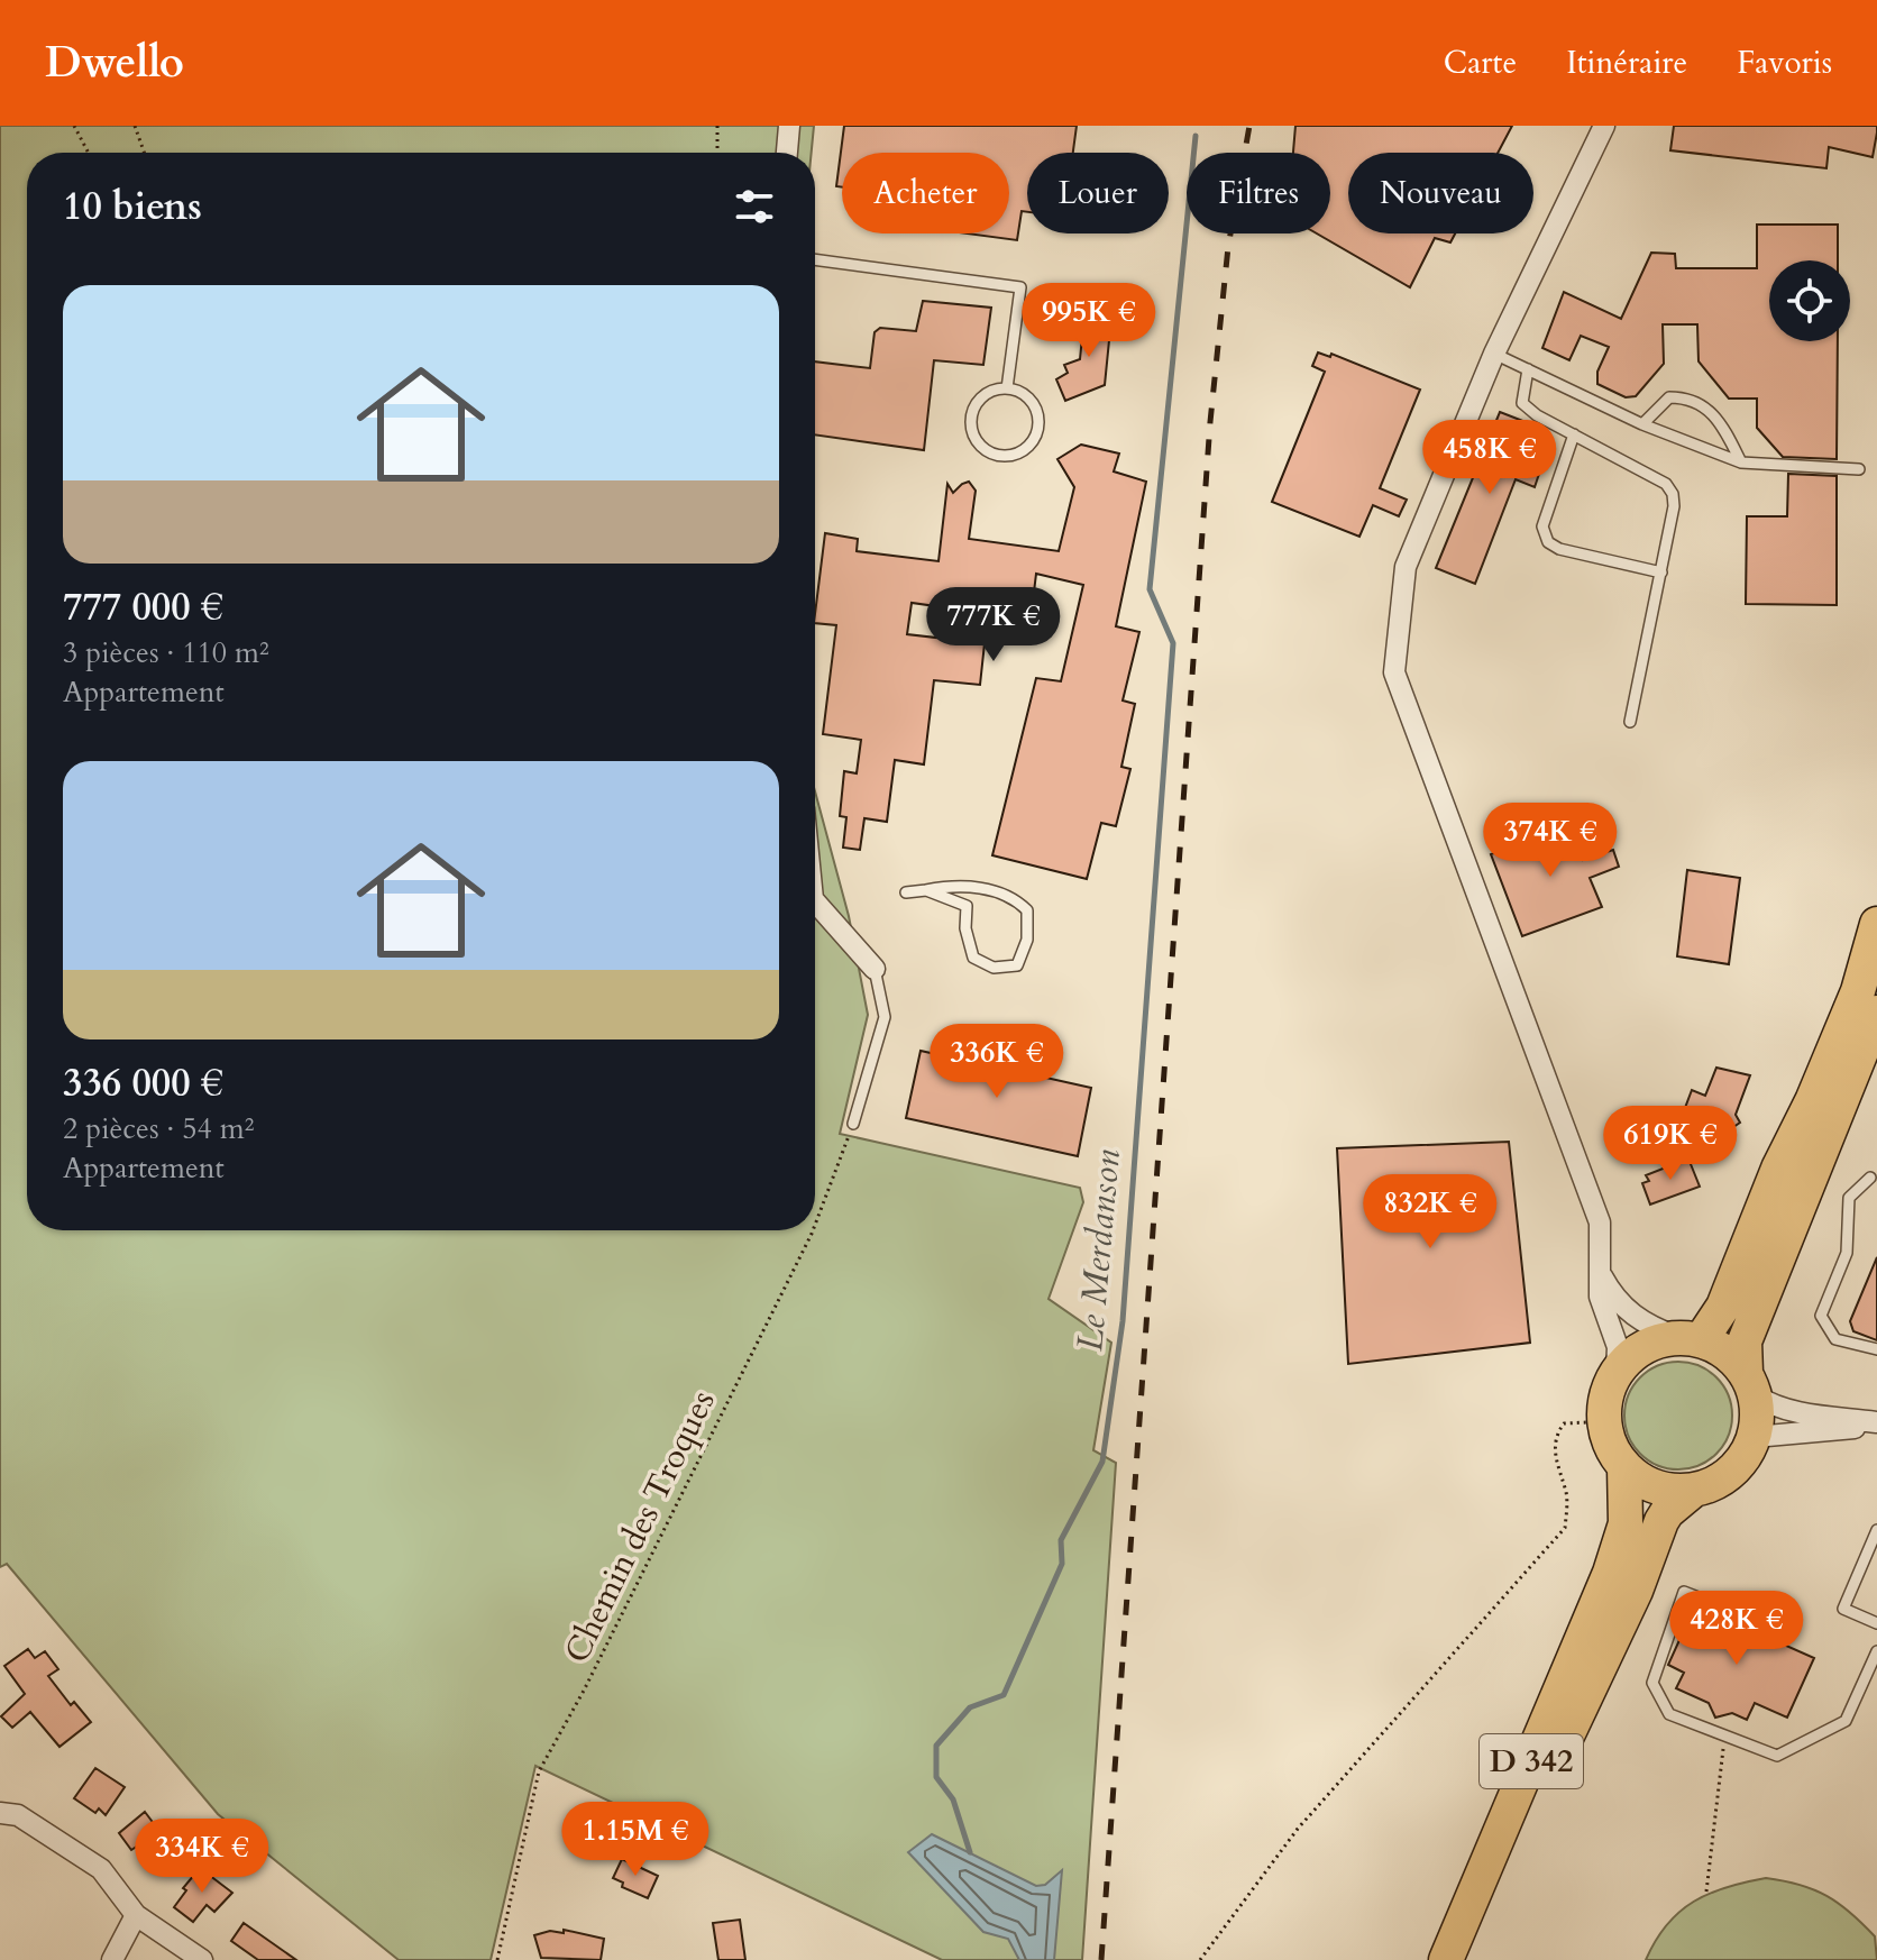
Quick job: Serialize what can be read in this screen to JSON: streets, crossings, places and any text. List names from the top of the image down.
{
  "streets": {
    "main road": ["D 342"],
    "path": ["Chemin des Troques"]
  },
  "water": ["Le Merdanson"],
  "page": {
    "header": "Dwello",
    "nav": ["Carte", "Itinéraire", "Favoris"],
    "chip": [
      "Acheter",
      "Louer",
      "Filtres",
      "Nouveau"
    ],
    "heading": "10 biens",
    "list": [
      {
        "name": "777 000 €",
        "note": "3 pièces · 110 m² · Appartement"
      },
      {
        "name": "336 000 €",
        "note": "2 pièces · 54 m² · Appartement"
      }
    ],
    "price": [
      "995K €",
      "458K €",
      "777K €",
      "374K €",
      "336K €",
      "619K €",
      "832K €",
      "428K €",
      "1.15M €",
      "334K €"
    ]
  }
}
